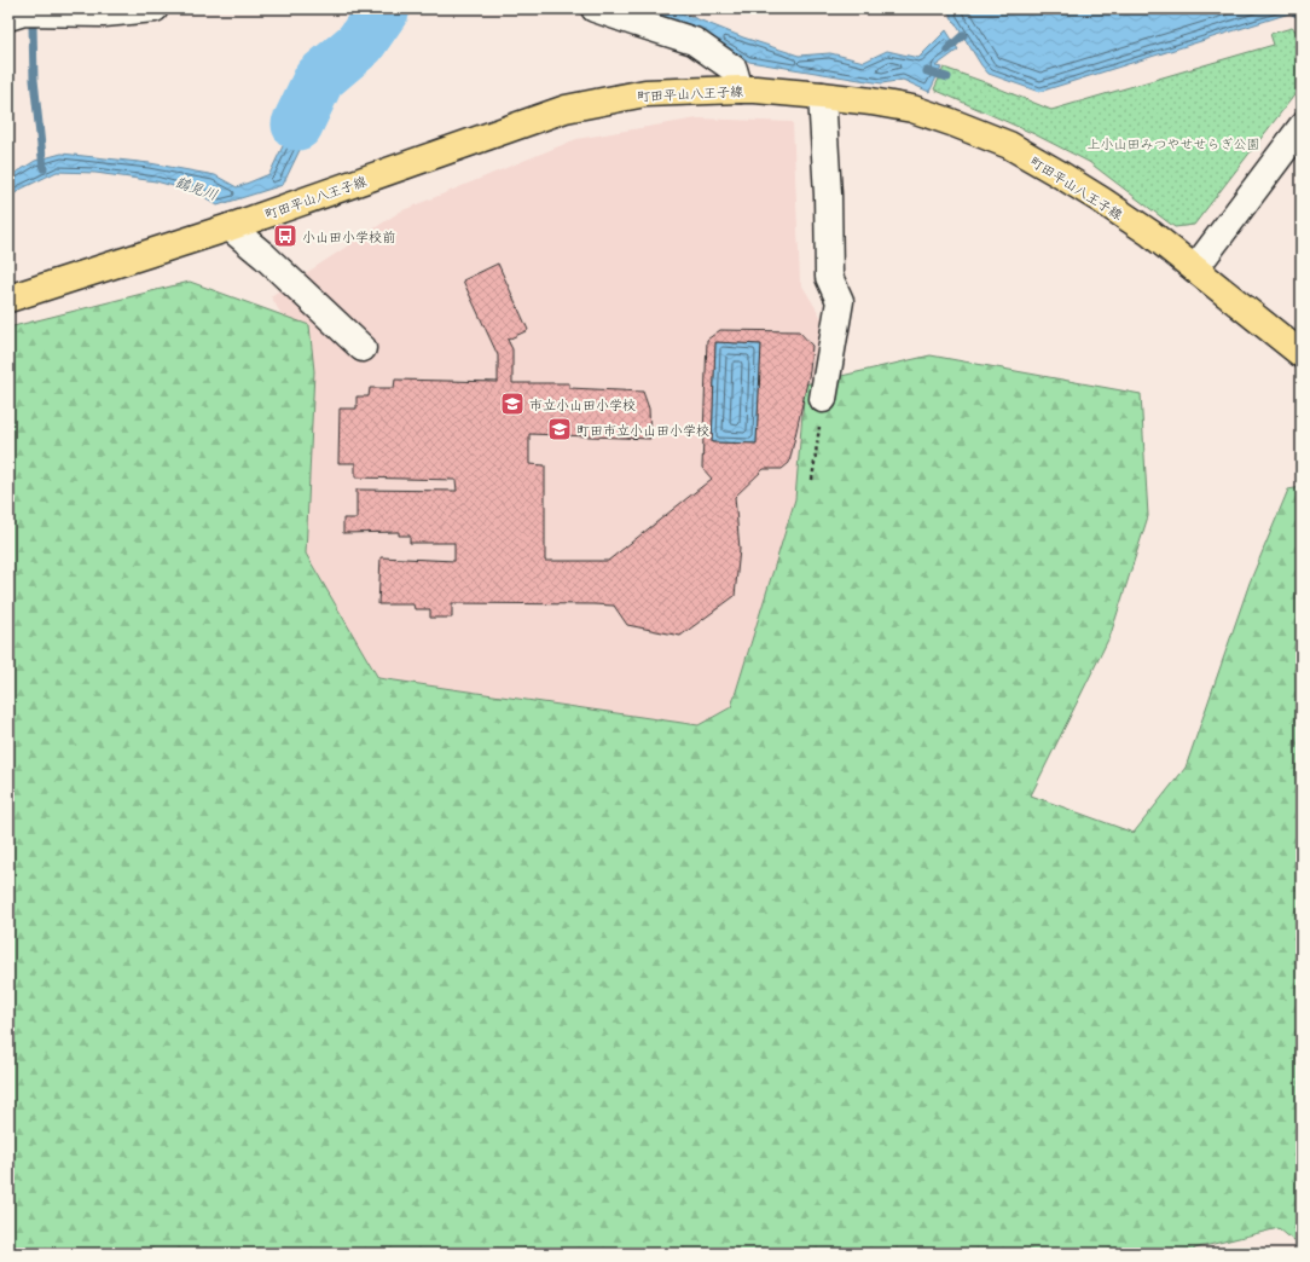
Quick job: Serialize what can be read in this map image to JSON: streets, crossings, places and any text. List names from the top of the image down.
{
  "streets": {
    "main road": ["町田平山八王子線"]
  },
  "water": ["鶴見川"],
  "parks": ["上小山田みつやせせらぎ公園"],
  "places": {
    "bus stop": ["小山田小学校前"],
    "school or university": ["市立小山田小学校", "町田市立小山田小学校"]
  }
}
